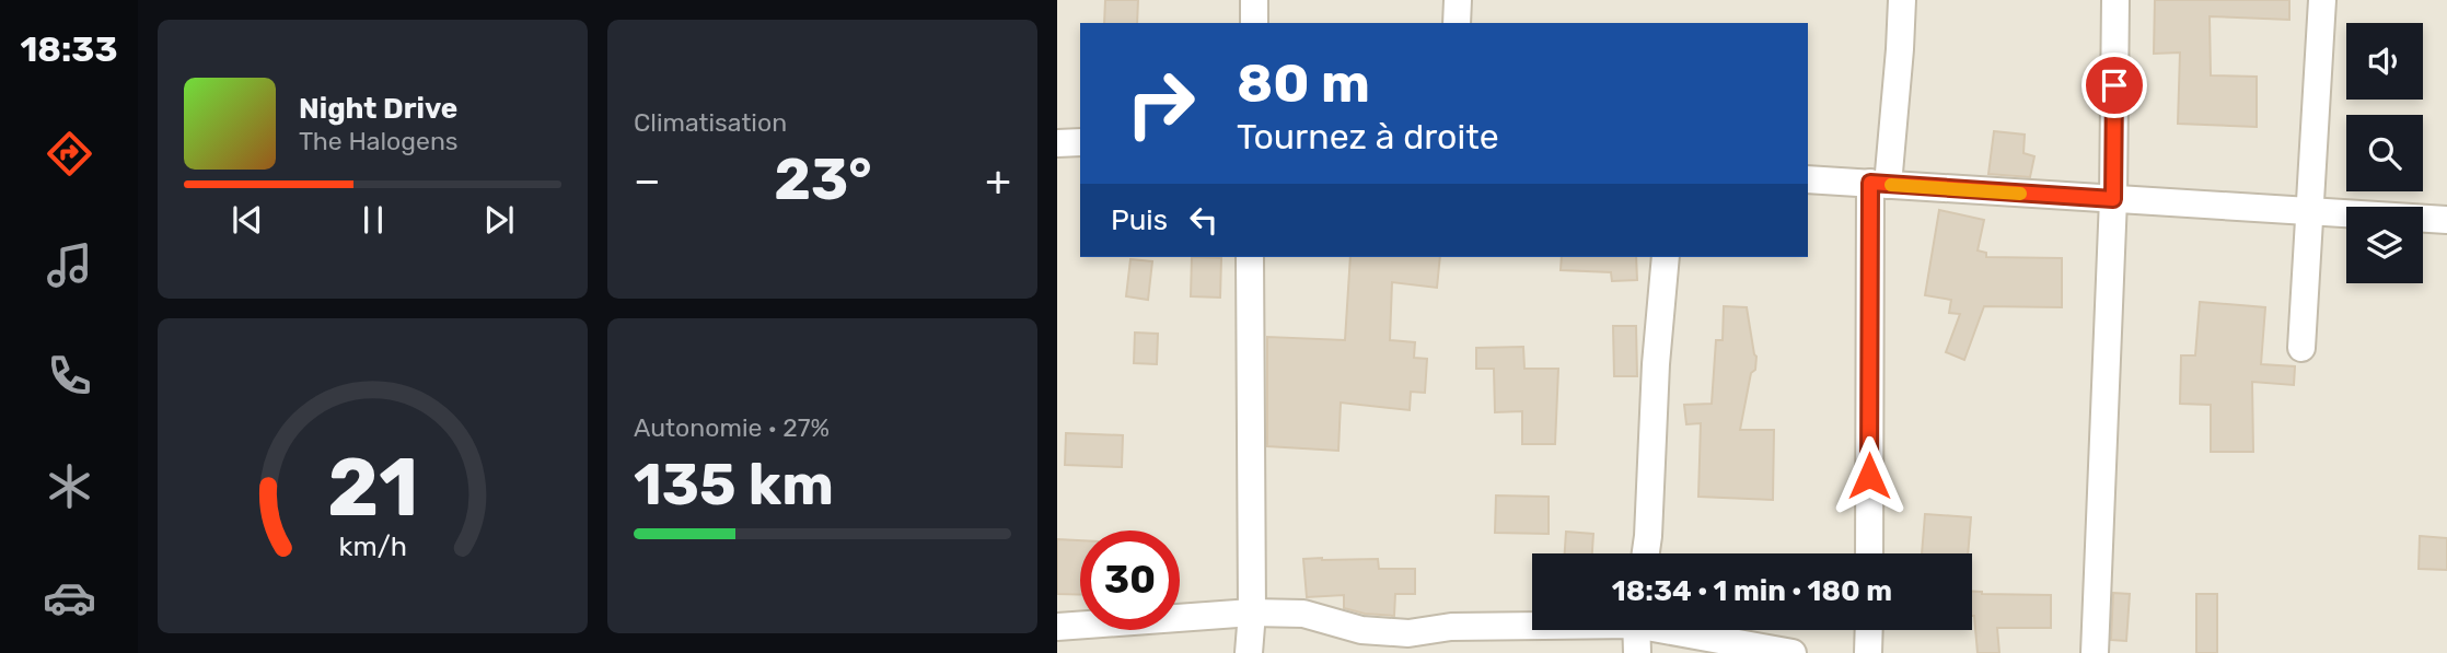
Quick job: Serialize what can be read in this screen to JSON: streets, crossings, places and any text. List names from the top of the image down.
{
  "page": {
    "tabs": "18:33",
    "tile": [
      "Climatisation",
      ["Autonomie · 27%", "135 km"]
    ],
    "turn": ["80 m", "Tournez à droite"],
    "song": ["Night Drive", "The Halogens"],
    "heat": ["−", "23°", "+"],
    "then": "Puis",
    "limit": "30",
    "trip": "18:34 · 1 min · 180 m",
    "gauge": ["21", "km/h"]
  }
}
